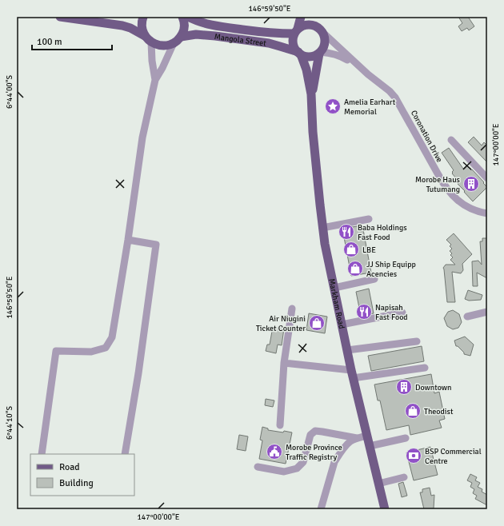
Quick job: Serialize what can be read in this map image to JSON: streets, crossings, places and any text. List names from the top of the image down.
{
  "streets": {
    "main road": ["Mangola Street", "Markham Road"],
    "street": ["Coronation Drive"]
  },
  "crossings": [
    ["Mangola Street", "Coronation Drive"],
    ["Mangola Street", "Markham Road"],
    ["Coronation Drive", "Markham Road"]
  ],
  "places": {
    "place": ["Amelia Earhart Memorial"],
    "building": ["Morobe Haus Tutumang", "Downtown"],
    "restaurant": ["Baba Holdings Fast Food", "Napisah Fast Food"],
    "shop": [
      "LBE",
      "JJ Ship Equipp Acencies",
      "Air Niugini Ticket Counter",
      "Theodist"
    ],
    "public building": ["Morobe Province Traffic Registry"],
    "bank": ["BSP Commercial Centre"]
  },
  "legend": ["Road", "Building"],
  "scale_bar": "100 m",
  "coordinates": [
    "146°59'50\"E",
    "6°44'00\"S",
    "147°00'00\"E",
    "6°44'10\"S"
  ]
}
